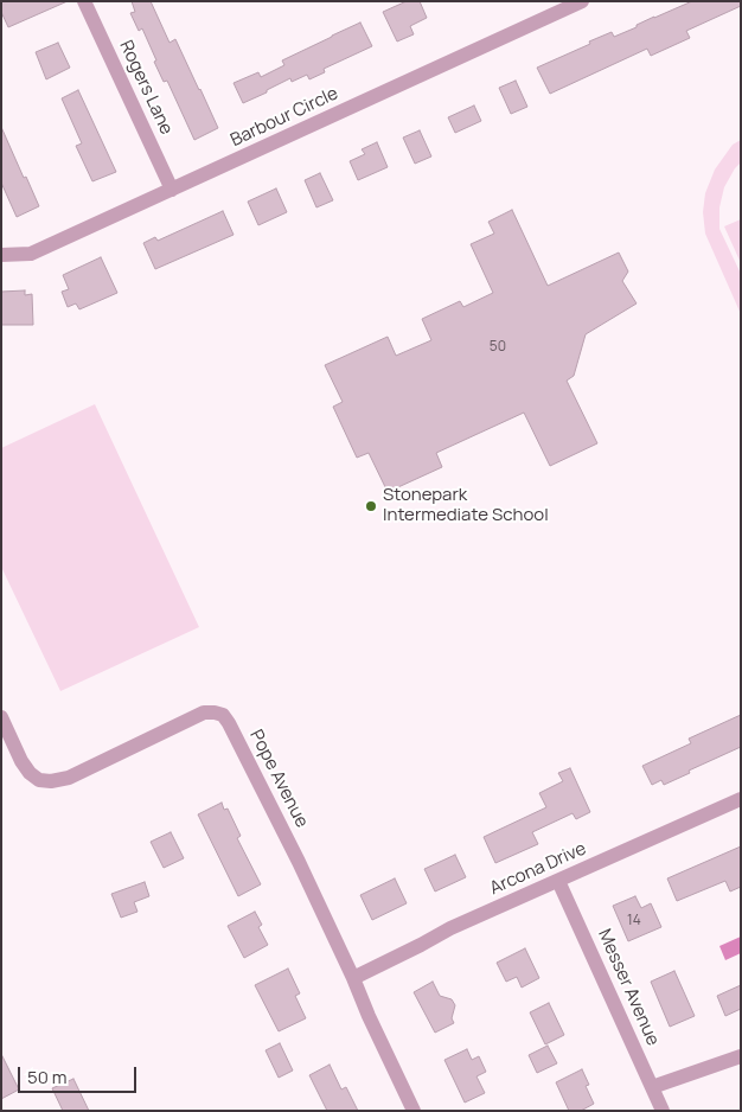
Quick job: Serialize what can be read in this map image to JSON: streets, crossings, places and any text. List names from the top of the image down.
{
  "streets": {
    "street": [
      "Rogers Lane",
      "Barbour Circle",
      "Pope Avenue",
      "Arcona Drive",
      "Messer Avenue"
    ]
  },
  "crossings": [
    ["Rogers Lane", "Barbour Circle"],
    ["Pope Avenue", "Arcona Drive"],
    ["Arcona Drive", "Messer Avenue"]
  ],
  "places": ["Stonepark Intermediate School"],
  "house_numbers": ["50", "14"],
  "scale_bar": "50 m"
}
